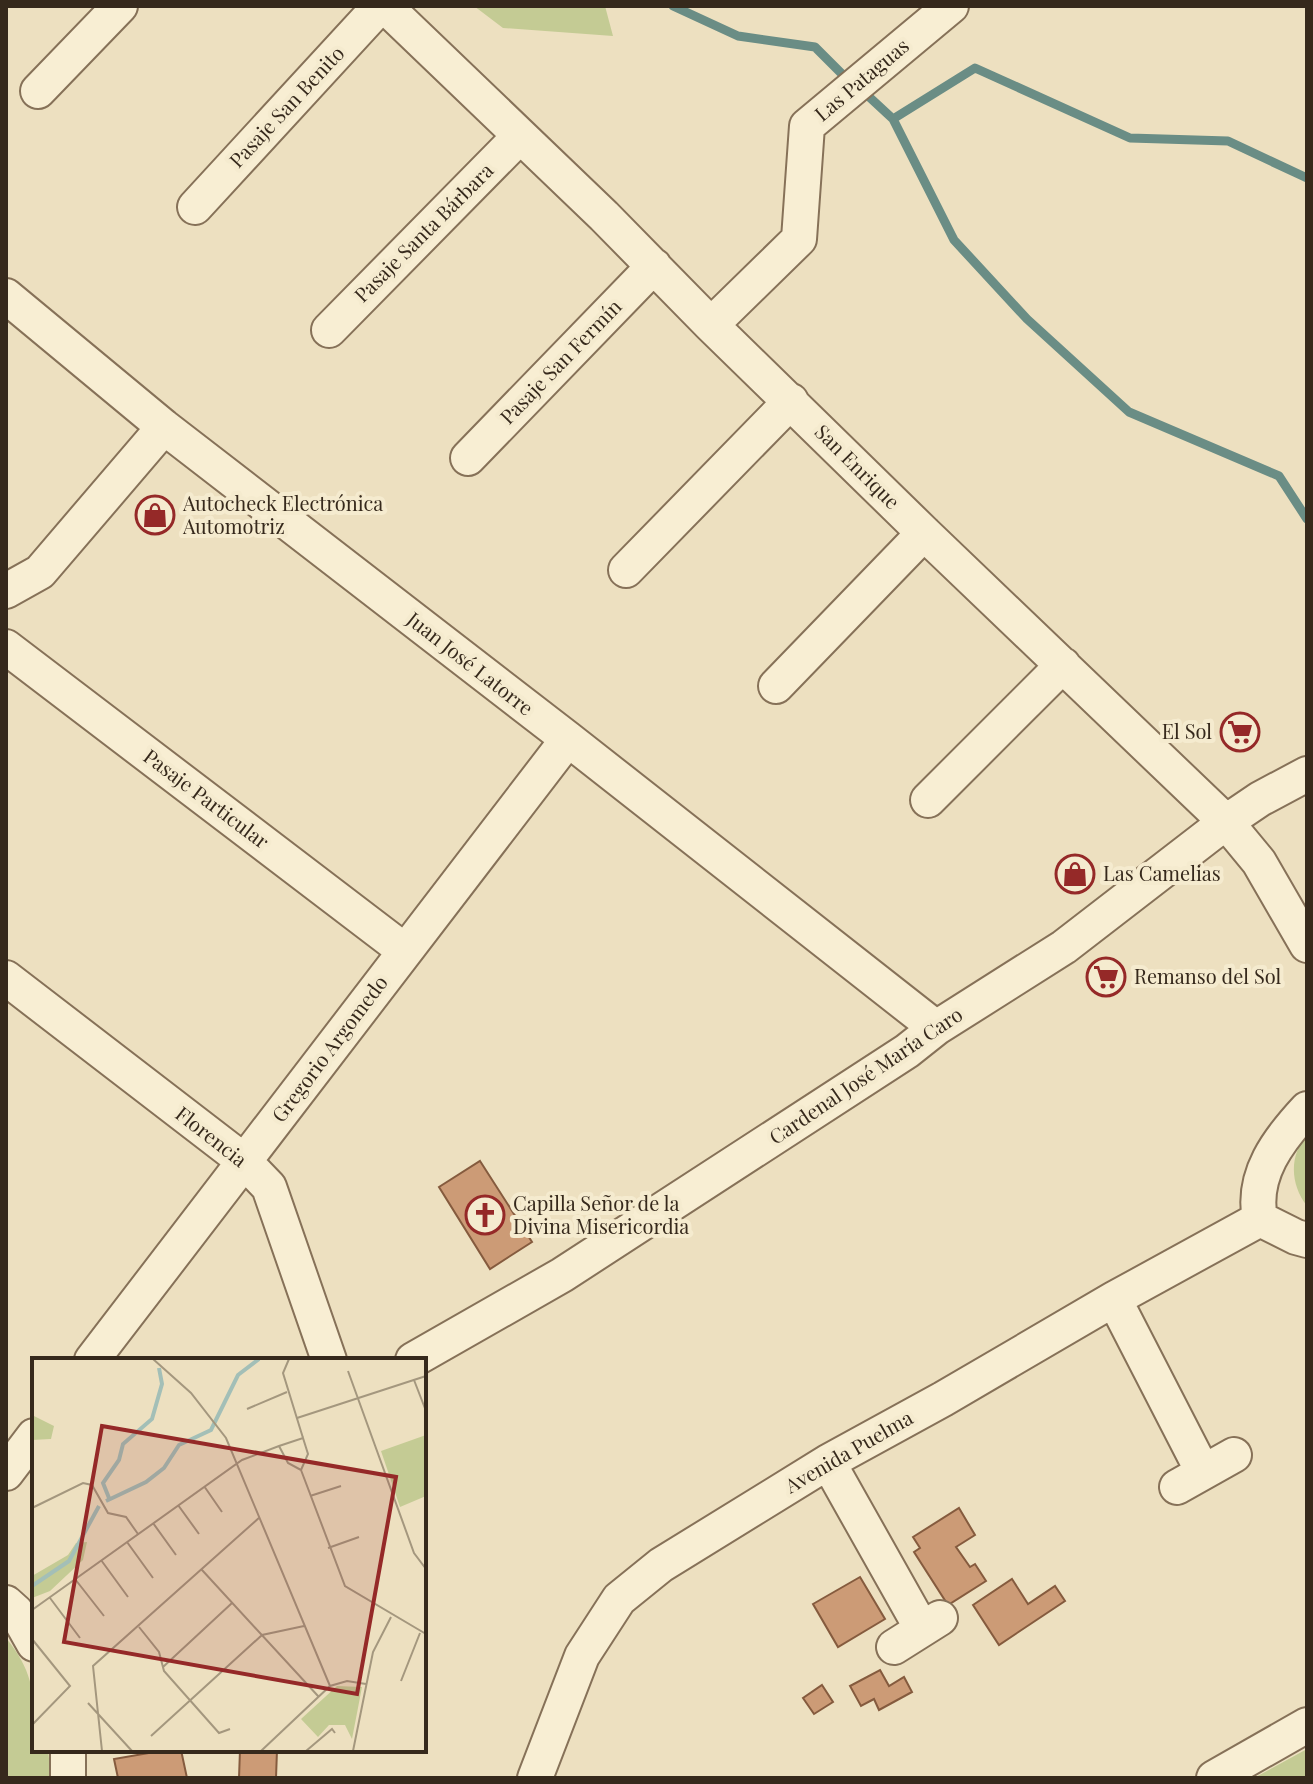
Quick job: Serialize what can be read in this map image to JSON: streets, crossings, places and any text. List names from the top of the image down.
{
  "streets": {
    "street": [
      "Las Pataguas",
      "Pasaje San Benito",
      "Pasaje Santa Bárbara",
      "Pasaje San Fermín",
      "San Enrique",
      "Juan José Latorre",
      "Pasaje Particular",
      "Gregorio Argomedo",
      "Cardenal José María Caro",
      "Florencia",
      "Avenida Puelma"
    ]
  },
  "crossings": [
    ["Las Pataguas", "San Enrique"],
    ["Pasaje San Benito", "San Enrique"],
    ["Pasaje Santa Bárbara", "San Enrique"],
    ["Pasaje San Fermín", "San Enrique"],
    ["San Enrique", "Cardenal José María Caro"],
    ["Juan José Latorre", "Gregorio Argomedo"],
    ["Juan José Latorre", "Cardenal José María Caro"],
    ["Pasaje Particular", "Gregorio Argomedo"],
    ["Gregorio Argomedo", "Florencia"]
  ],
  "places": {
    "shop": ["Autocheck Electrónica Automotriz", "Las Camelias"],
    "supermarket": ["El Sol", "Remanso del Sol"],
    "church": ["Capilla Señor de la Divina Misericordia"]
  }
}
